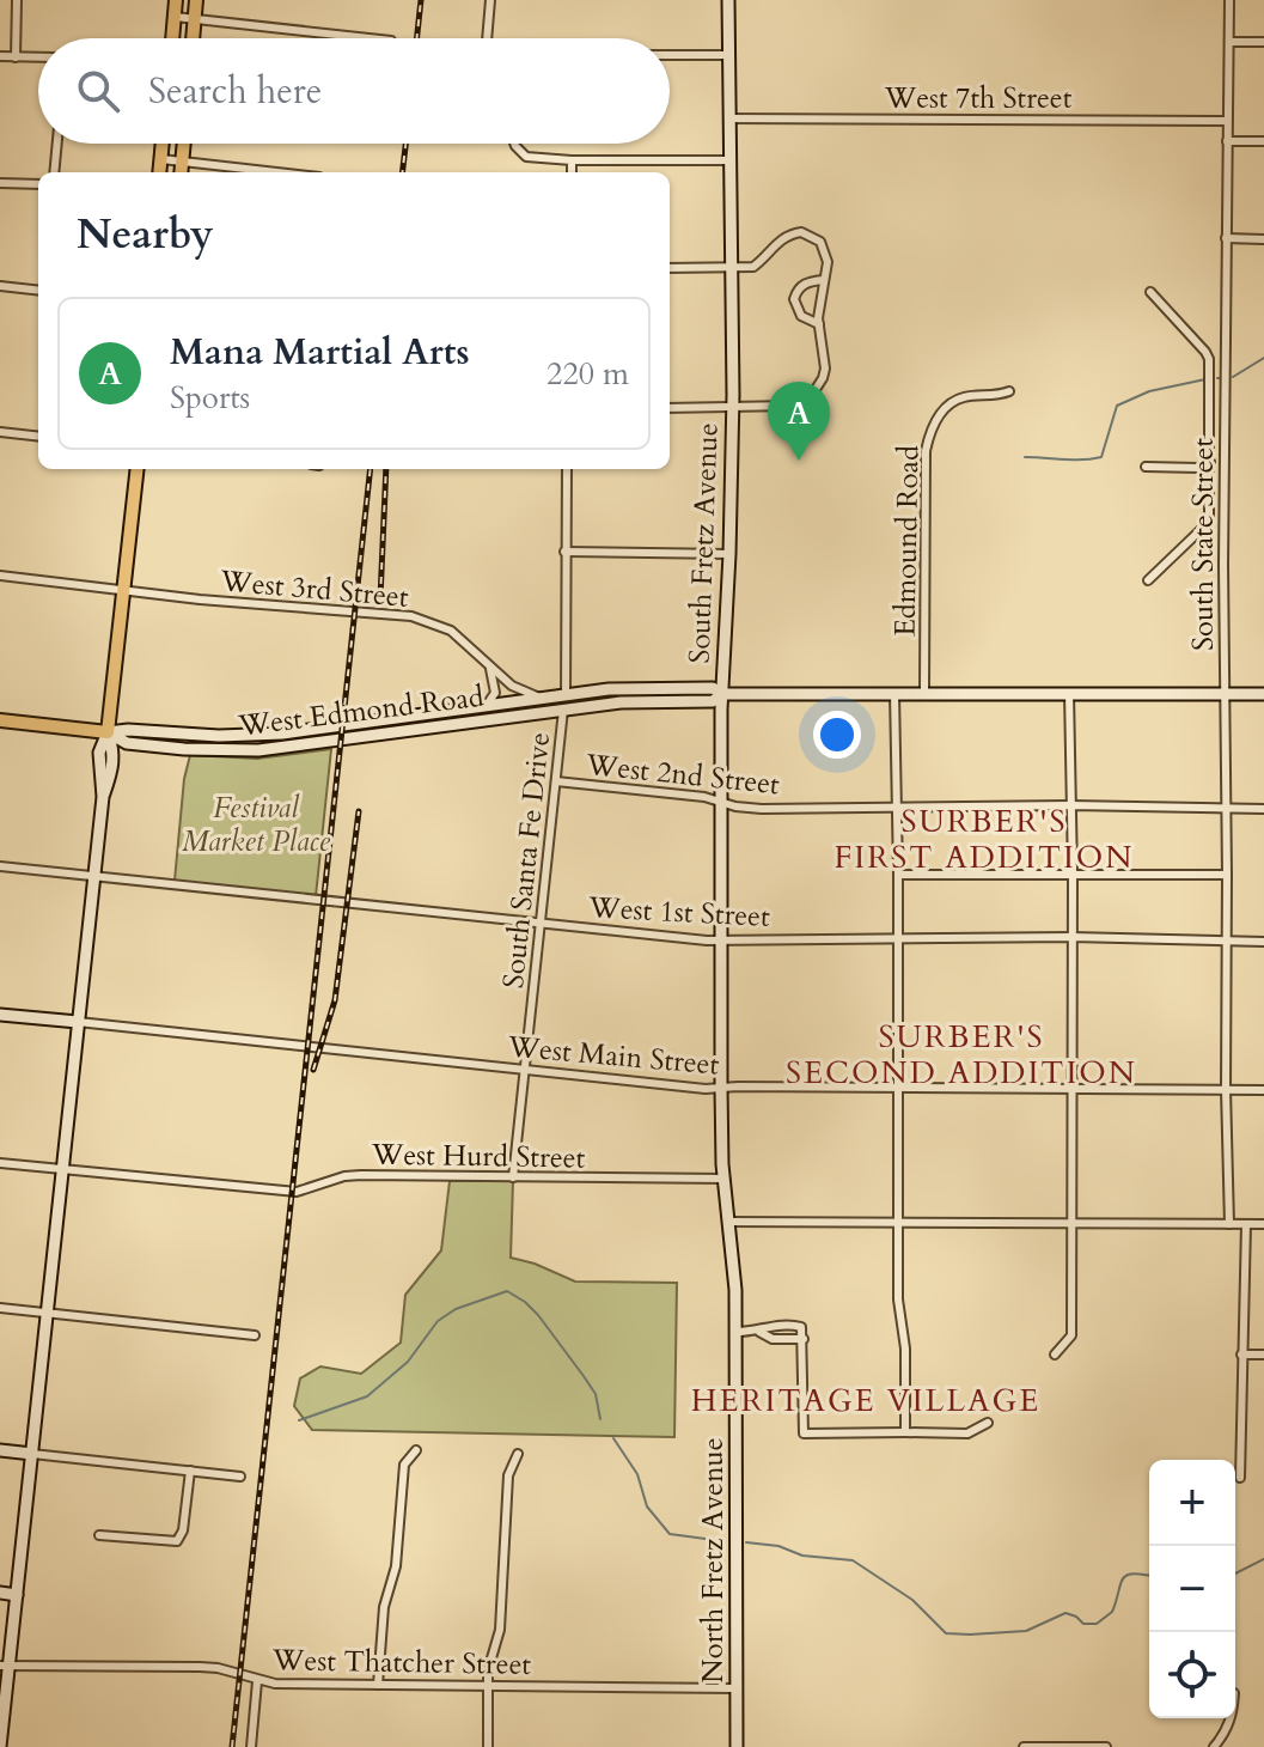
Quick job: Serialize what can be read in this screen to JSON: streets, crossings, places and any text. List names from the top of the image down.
{
  "streets": {
    "main road": ["South Fretz Avenue", "West Edmond Road", "North Fretz Avenue"],
    "street": [
      "West 7th Street",
      "Edmound Road",
      "South State Street",
      "West 3rd Street",
      "West 2nd Street",
      "South Santa Fe Drive",
      "West 1st Street",
      "West Main Street",
      "West Hurd Street",
      "West Thatcher Street"
    ]
  },
  "crossings": [
    ["West 7th Street", "South Fretz Avenue"],
    ["West 7th Street", "South State Street"],
    ["Edmound Road", "West Edmond Road"],
    ["South Fretz Avenue", "West Edmond Road"],
    ["South Fretz Avenue", "West 2nd Street"],
    ["South Fretz Avenue", "West 1st Street"],
    ["South Fretz Avenue", "West Main Street"],
    ["South Fretz Avenue", "North Fretz Avenue"],
    ["South State Street", "West Edmond Road"],
    ["South State Street", "West 2nd Street"],
    ["South State Street", "West 1st Street"],
    ["South State Street", "West Main Street"],
    ["West 3rd Street", "West Edmond Road"],
    ["West Edmond Road", "South Santa Fe Drive"],
    ["West 2nd Street", "South Santa Fe Drive"],
    ["South Santa Fe Drive", "West 1st Street"],
    ["South Santa Fe Drive", "West Main Street"],
    ["South Santa Fe Drive", "West Hurd Street"],
    ["West Main Street", "North Fretz Avenue"],
    ["West Hurd Street", "North Fretz Avenue"],
    ["North Fretz Avenue", "West Thatcher Street"]
  ],
  "districts": ["SURBER'S FIRST ADDITION", "SURBER'S SECOND ADDITION", "HERITAGE VILLAGE"],
  "parks": ["Festival Market Place"],
  "page": {
    "search": "Search here",
    "heading": "Nearby",
    "list": [
      {
        "mark": "A",
        "name": "Mana Martial Arts",
        "note": "Sports",
        "value": "220 m"
      }
    ],
    "pins": "A",
    "map_buttons": ["+", "−"]
  }
}
